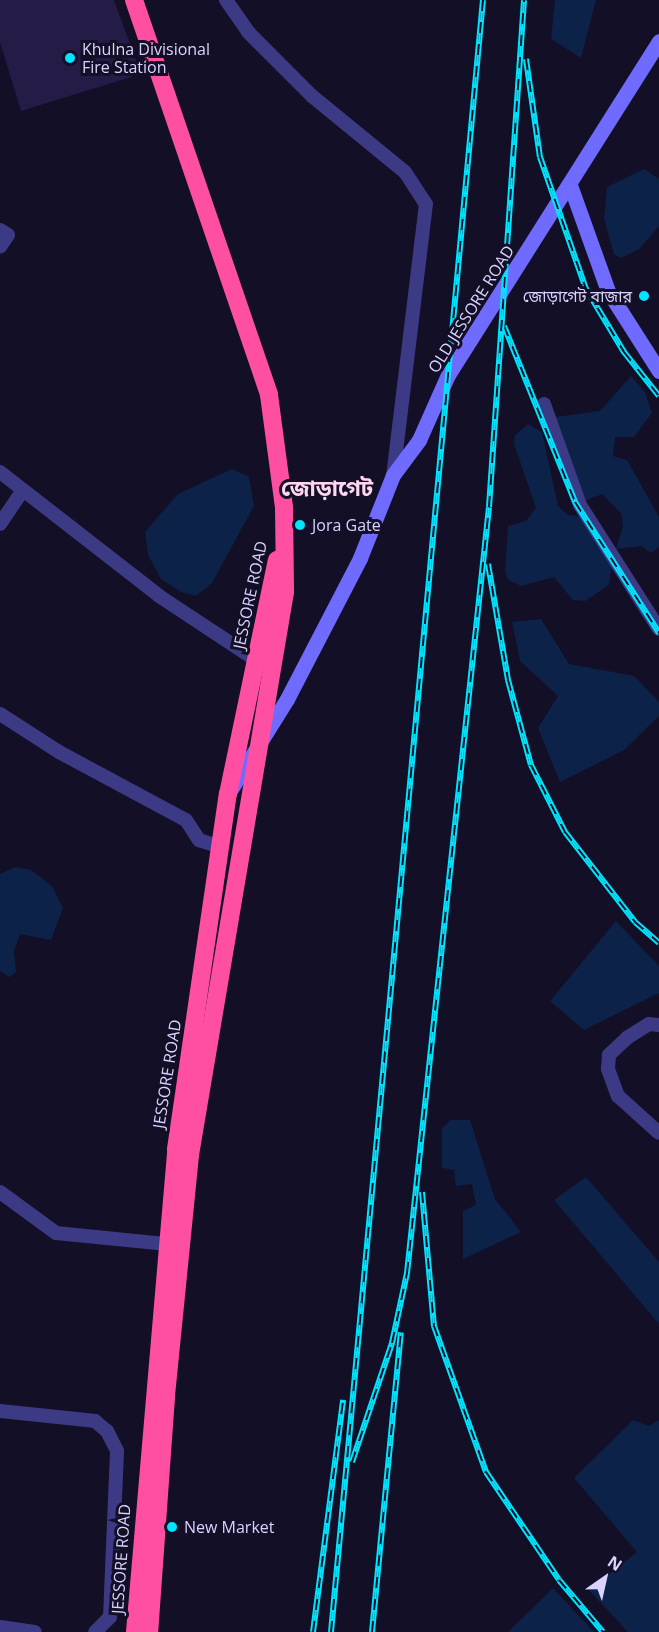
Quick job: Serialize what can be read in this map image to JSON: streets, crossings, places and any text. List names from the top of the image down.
{
  "streets": {
    "highway": ["JESSORE ROAD"],
    "main road": ["OLD JESSORE ROAD"]
  },
  "crossings": [
    ["OLD JESSORE ROAD", "JESSORE ROAD"]
  ],
  "districts": ["জোড়াগেট"],
  "places": [
    "Khulna Divisional Fire Station",
    "জোড়াগেট বাজার",
    "Jora Gate",
    "New Market"
  ],
  "north": "top right"
}
